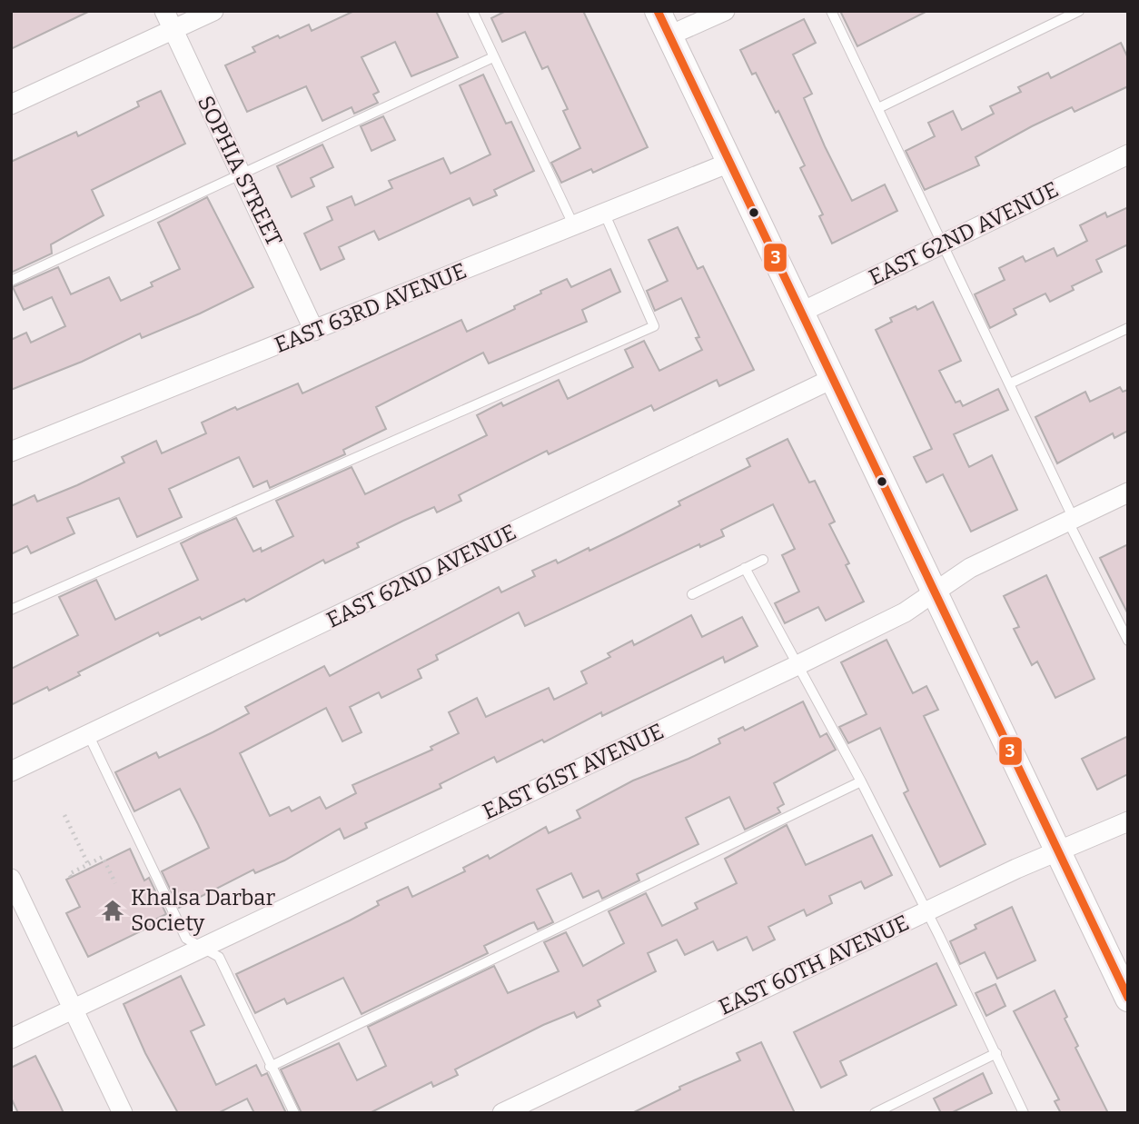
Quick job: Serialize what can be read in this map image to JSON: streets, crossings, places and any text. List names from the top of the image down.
{
  "streets": {
    "street": [
      "SOPHIA STREET",
      "EAST 62ND AVENUE",
      "EAST 63RD AVENUE",
      "EAST 61ST AVENUE",
      "EAST 60TH AVENUE"
    ]
  },
  "crossings": [
    ["SOPHIA STREET", "EAST 63RD AVENUE"]
  ],
  "places": {
    "temple": ["Khalsa Darbar Society"]
  },
  "lines": ["transit line 3"]
}
